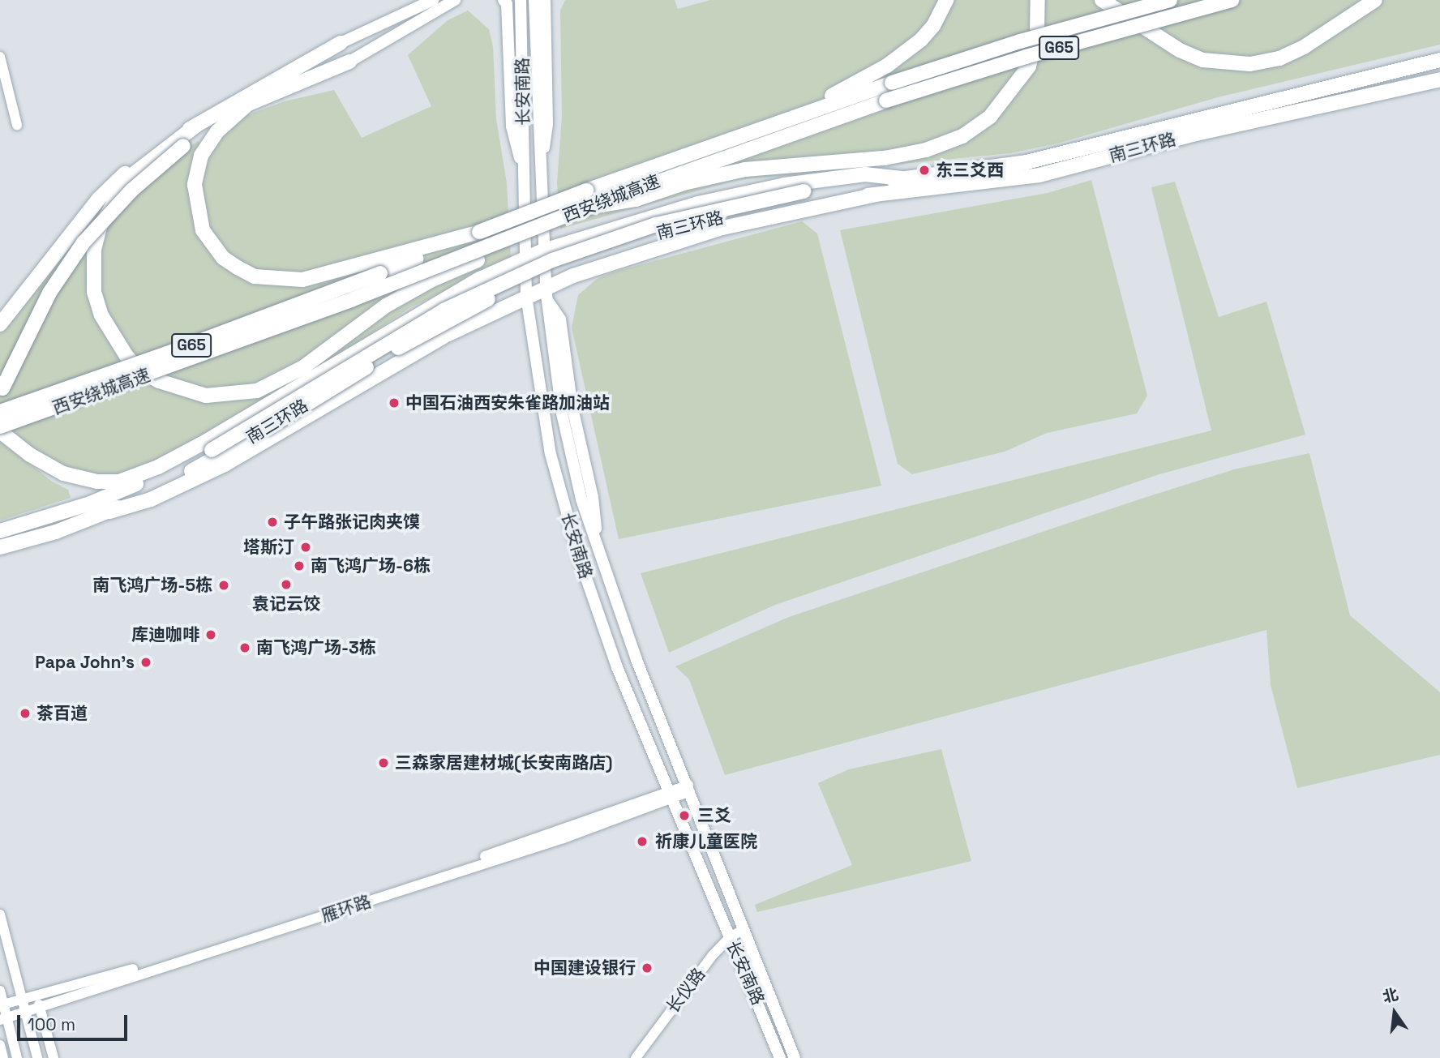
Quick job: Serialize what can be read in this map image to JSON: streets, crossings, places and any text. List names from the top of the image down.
{
  "streets": {
    "highway": ["G65", "南三环路", "西安绕城高速"],
    "main road": ["长安南路", "雁环路", "长仪路"]
  },
  "crossings": [
    ["长安南路", "雁环路"],
    ["长安南路", "长仪路"]
  ],
  "places": [
    "东三爻西",
    "中国石油西安朱雀路加油站",
    "子午路张记肉夹馍",
    "塔斯汀",
    "南飞鸿广场-6栋",
    "袁记云饺",
    "南飞鸿广场-5栋",
    "库迪咖啡",
    "南飞鸿广场-3栋",
    "Papa John's",
    "茶百道",
    "三森家居建材城(长安南路店)",
    "三爻",
    "祈康儿童医院",
    "中国建设银行"
  ],
  "scale_bar": "100 m",
  "north": "top"
}
